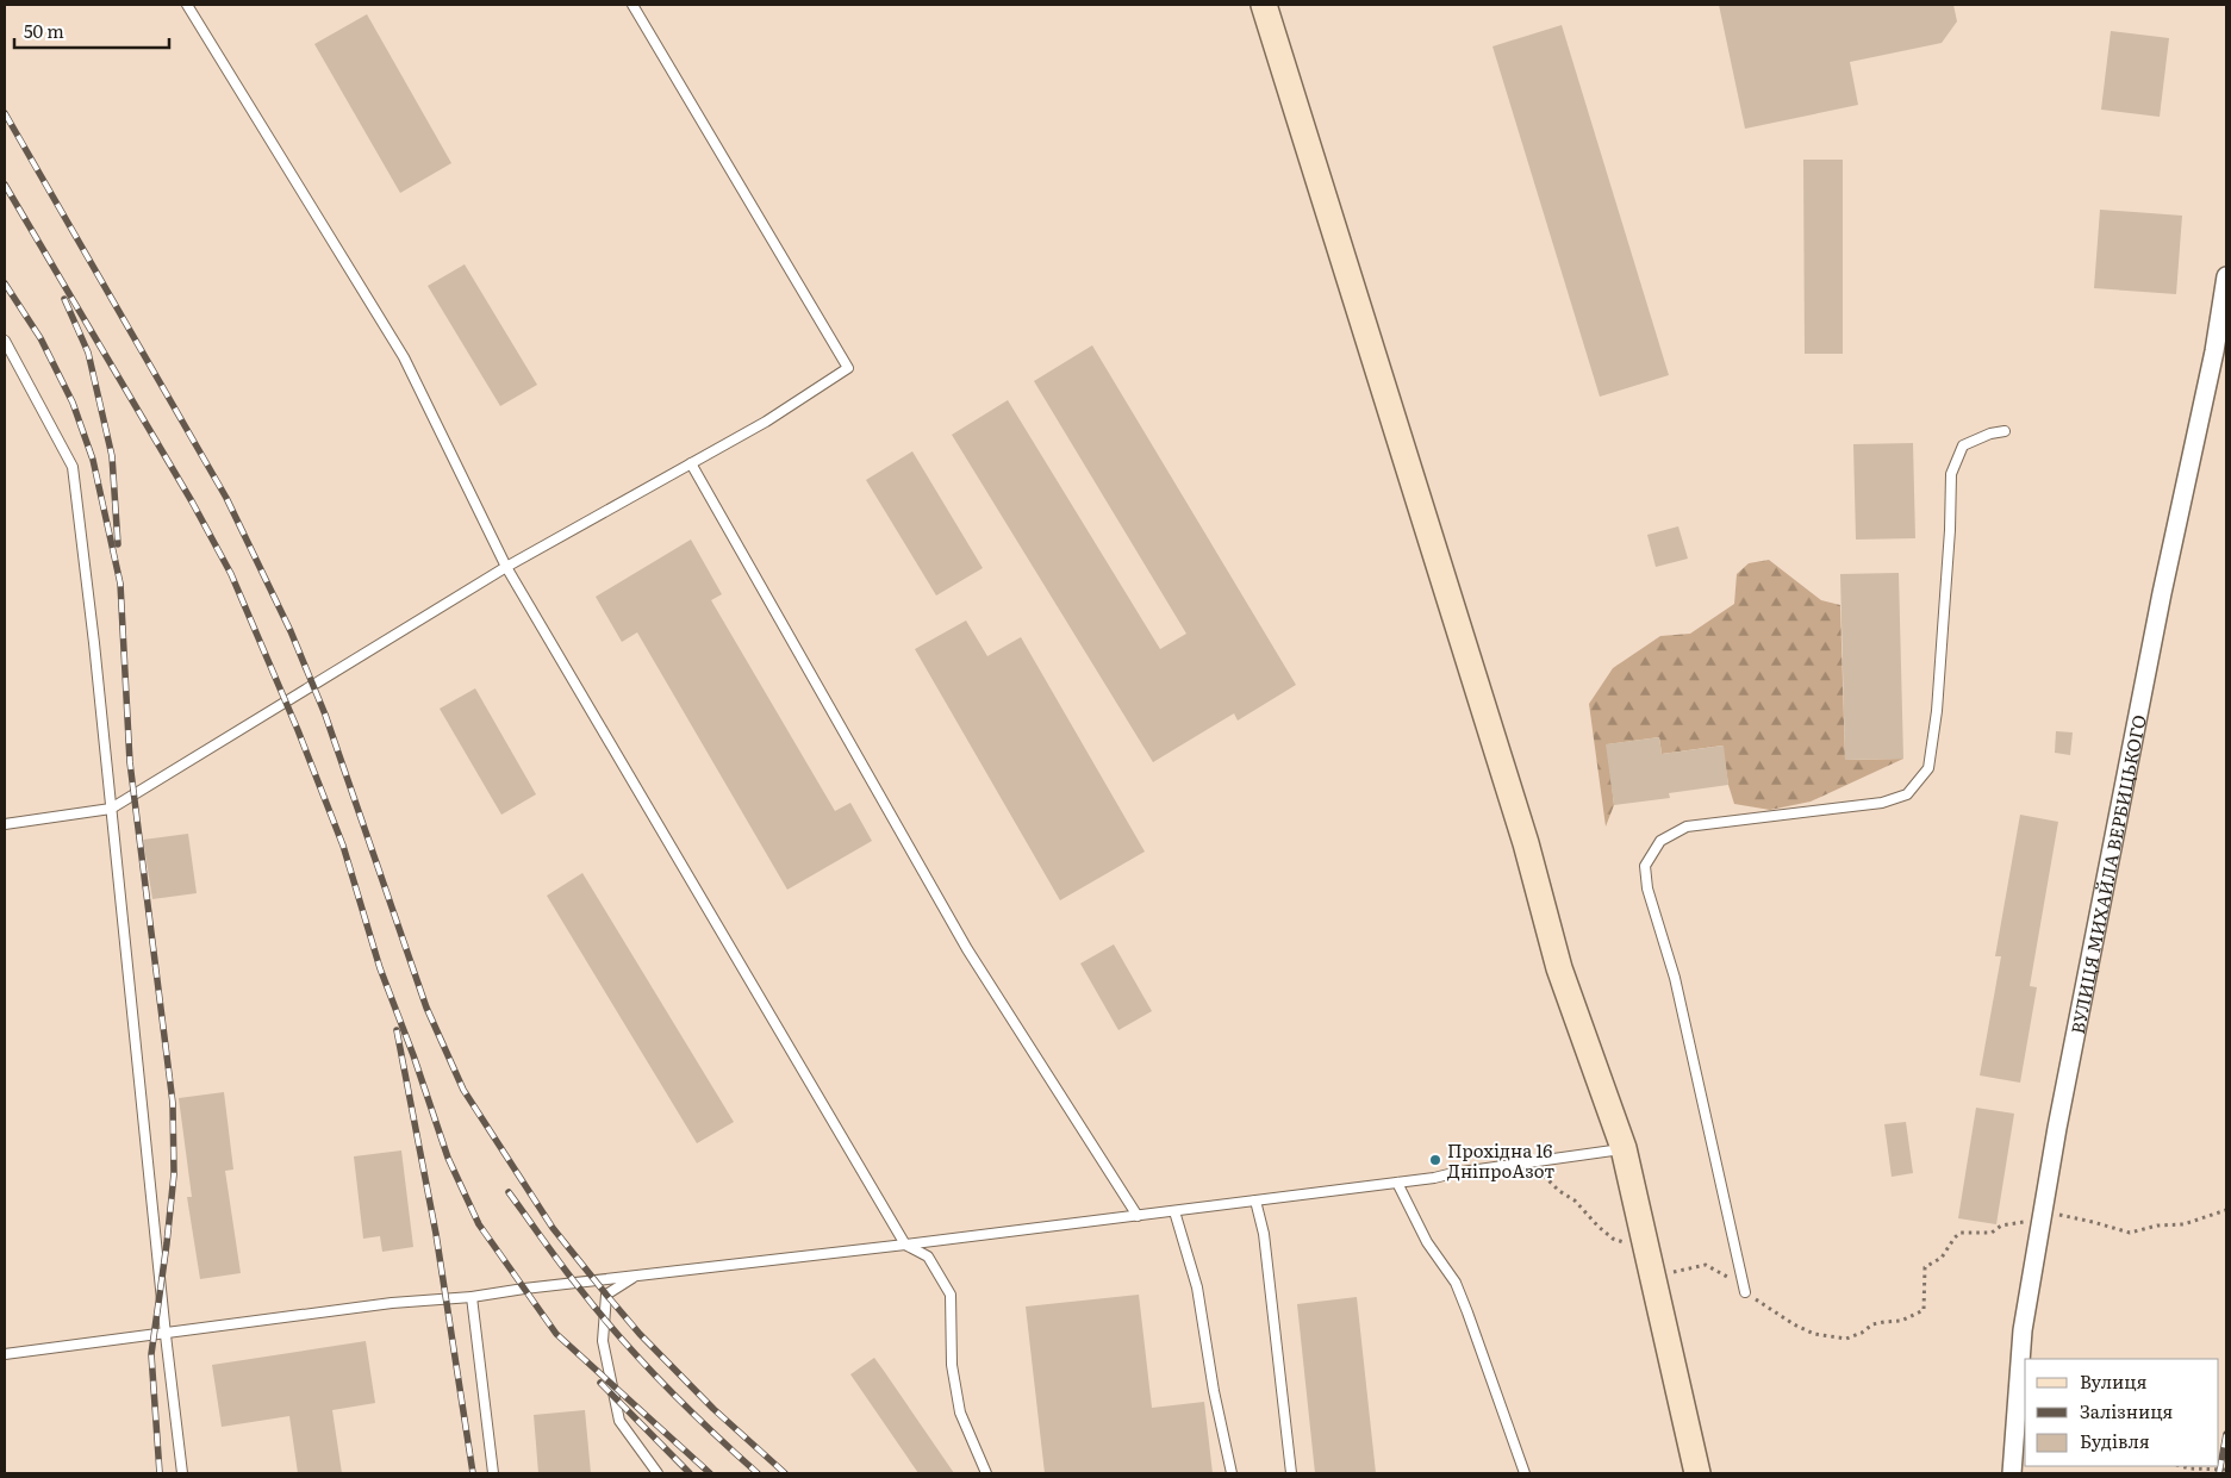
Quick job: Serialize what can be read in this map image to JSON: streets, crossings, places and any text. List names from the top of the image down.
{
  "streets": {
    "street": ["ВУЛИЦЯ МИХАЙЛА ВЕРБИЦЬКОГО"]
  },
  "places": ["Прохідна 16 ДніпроАзот"],
  "legend": ["Вулиця", "Залізниця", "Будівля"],
  "scale_bar": "50 m"
}
